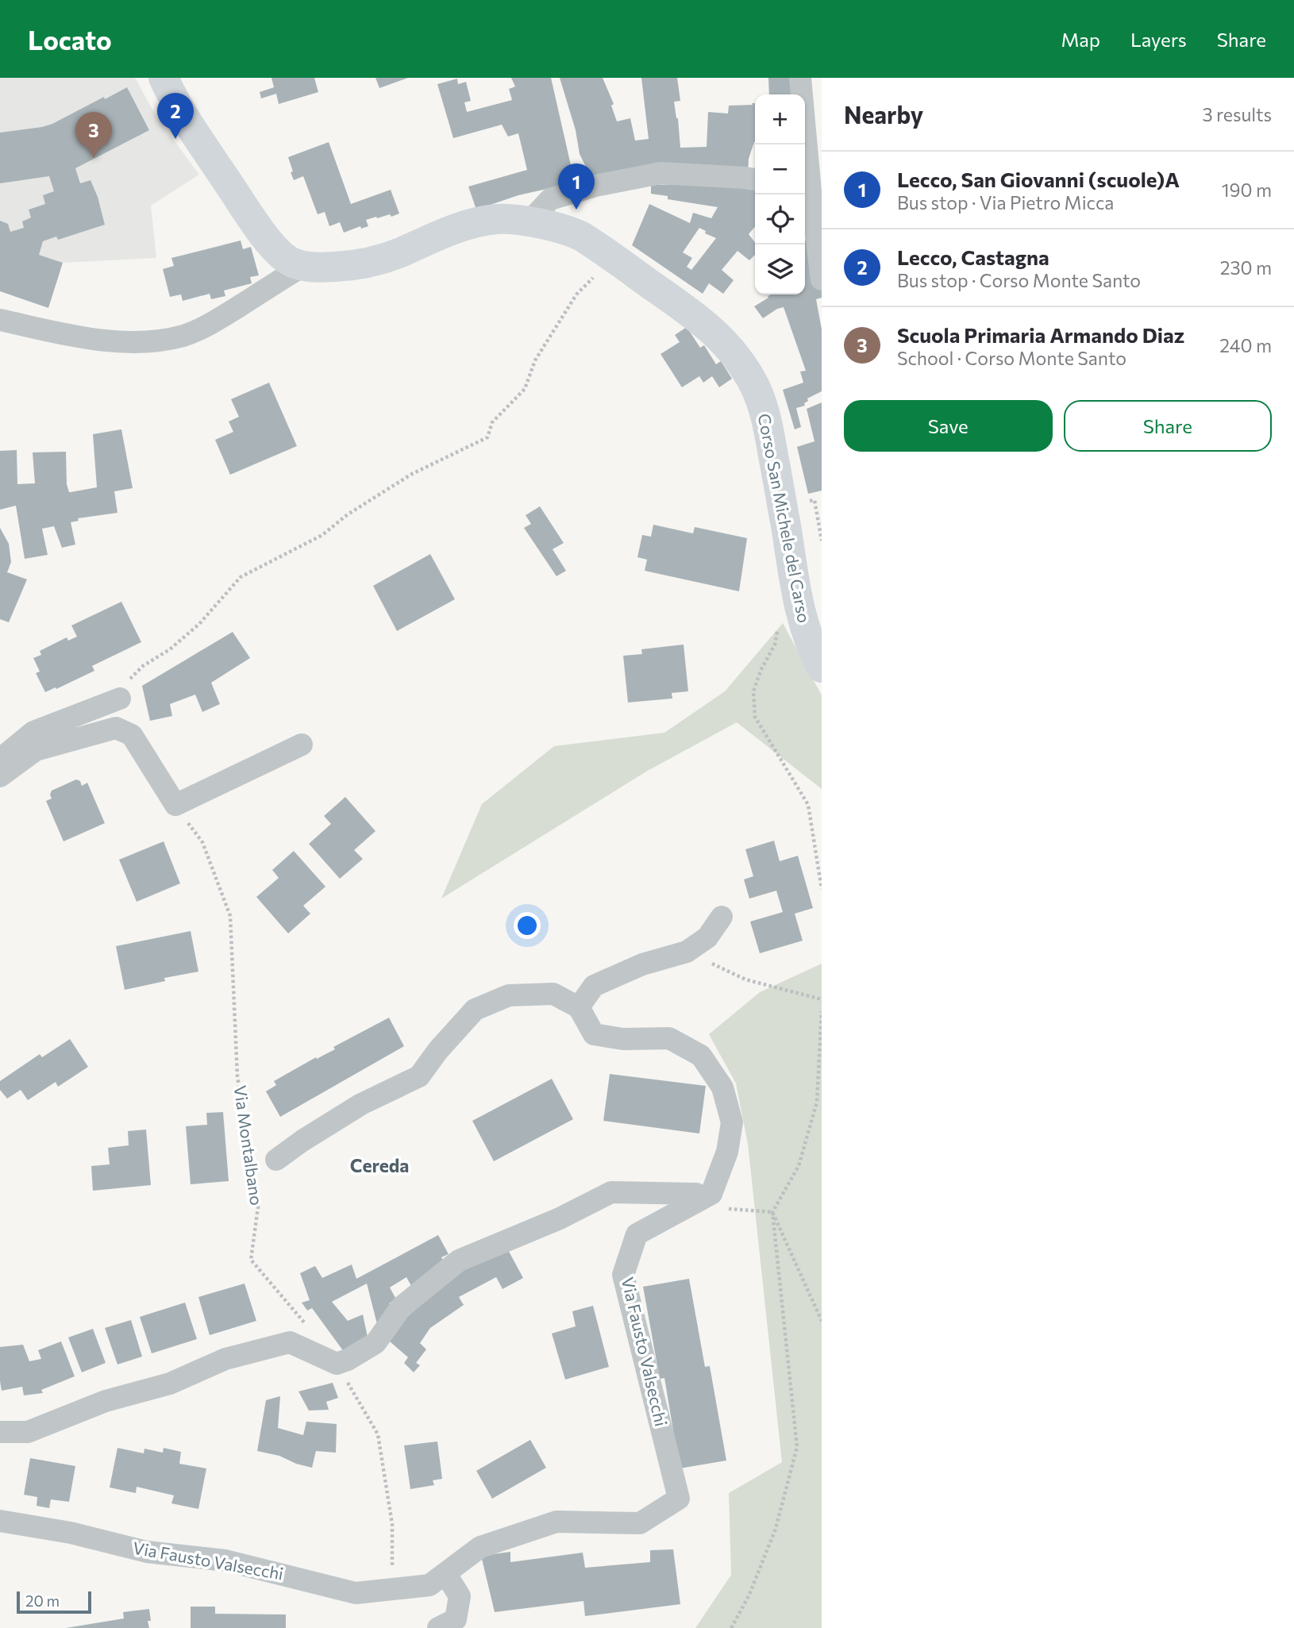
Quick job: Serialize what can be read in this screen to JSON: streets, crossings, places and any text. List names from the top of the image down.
{
  "streets": {
    "main road": ["Corso San Michele del Carso"],
    "street": ["Via Fausto Valsecchi"],
    "path": ["Via Montalbano"]
  },
  "districts": ["Cereda"],
  "scale_bar": "20 m",
  "page": {
    "header": "Locato",
    "nav": ["Map", "Layers", "Share"],
    "heading": ["Nearby", "3 results"],
    "pins": ["2", "3", "1"],
    "map_buttons": ["+", "−"],
    "list": [
      {
        "mark": "1",
        "name": "Lecco, San Giovanni (scuole)A",
        "note": "Bus stop · Via Pietro Micca",
        "value": "190 m"
      },
      {
        "mark": "2",
        "name": "Lecco, Castagna",
        "note": "Bus stop · Corso Monte Santo",
        "value": "230 m"
      },
      {
        "mark": "3",
        "name": "Scuola Primaria Armando Diaz",
        "note": "School · Corso Monte Santo",
        "value": "240 m"
      }
    ],
    "buttons": ["Save", "Share"],
    "scale": "20 m"
  }
}
